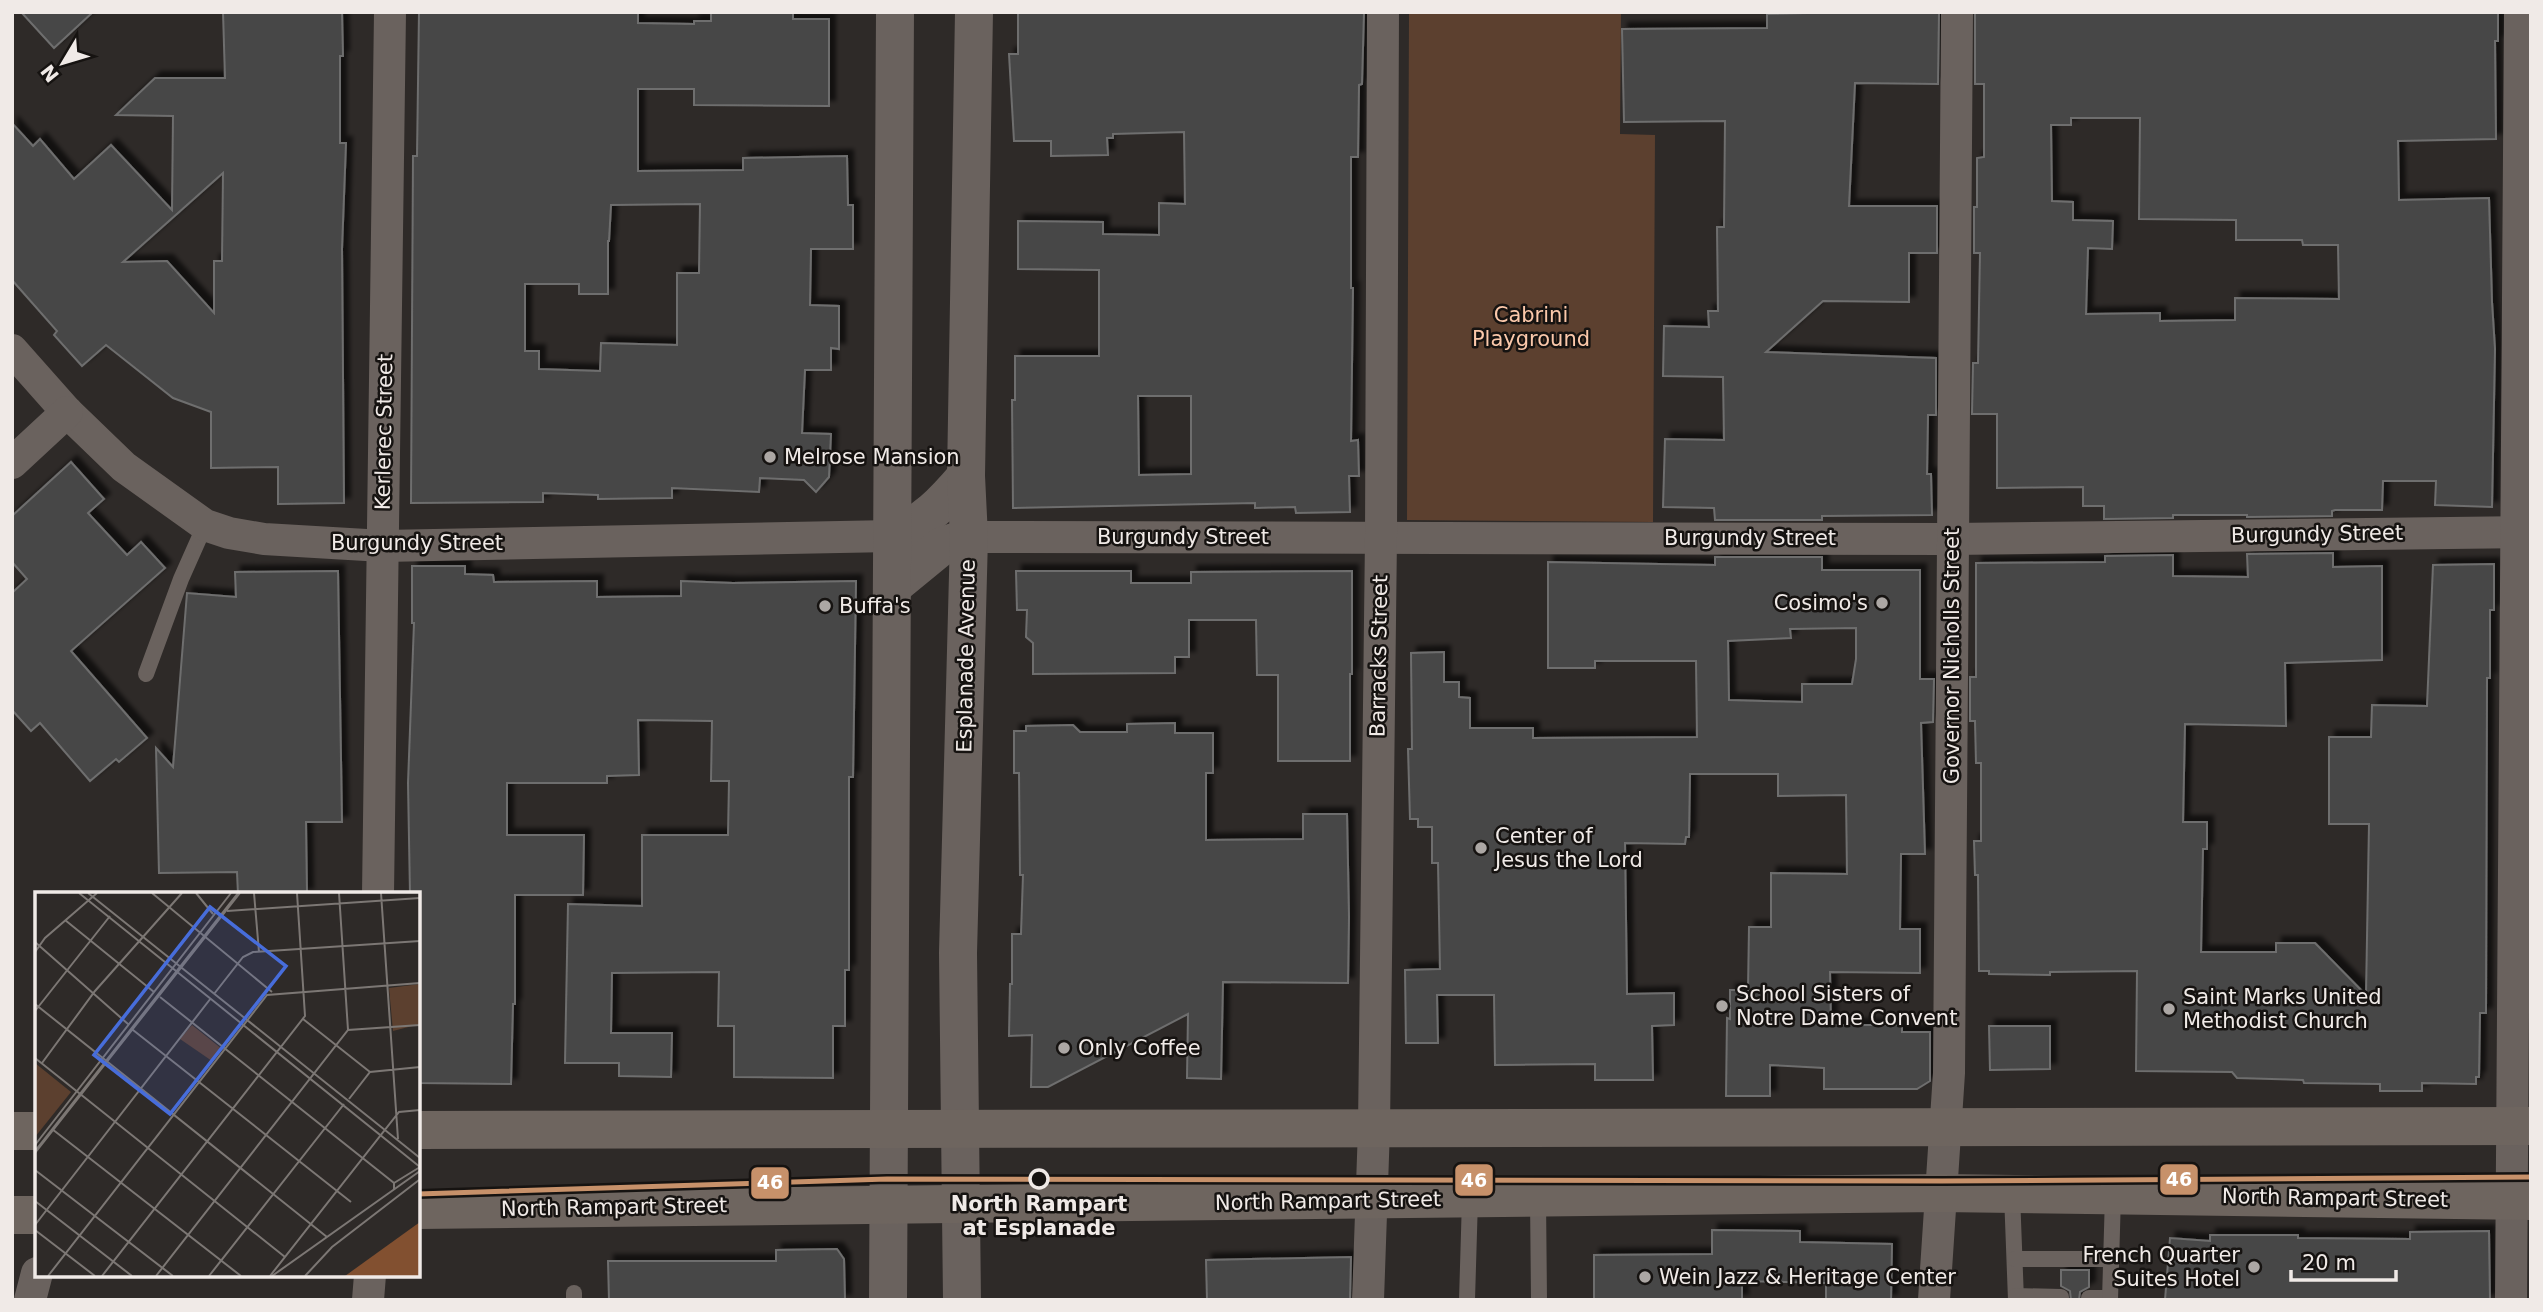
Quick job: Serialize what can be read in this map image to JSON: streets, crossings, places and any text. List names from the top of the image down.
{
  "streets": {
    "main road": ["North Rampart Street"],
    "street": [
      "Kerlerec Street",
      "Burgundy Street",
      "Esplanade Avenue",
      "Barracks Street",
      "Governor Nicholls Street"
    ]
  },
  "crossings": [
    ["Kerlerec Street", "Burgundy Street"],
    ["Burgundy Street", "Esplanade Avenue"],
    ["Burgundy Street", "Barracks Street"],
    ["Burgundy Street", "Governor Nicholls Street"],
    ["Esplanade Avenue", "North Rampart Street"],
    ["Barracks Street", "North Rampart Street"],
    ["Governor Nicholls Street", "North Rampart Street"]
  ],
  "parks": ["Cabrini Playground"],
  "places": [
    "Melrose Mansion",
    "Cosimo's",
    "Buffa's",
    "Center of Jesus the Lord",
    "School Sisters of Notre Dame Convent",
    "Saint Marks United Methodist Church",
    "Only Coffee",
    "North Rampart at Esplanade",
    "French Quarter Suites Hotel",
    "Wein Jazz & Heritage Center"
  ],
  "lines": ["transit line 46"],
  "scale_bar": "20 m",
  "north": "bottom left"
}
